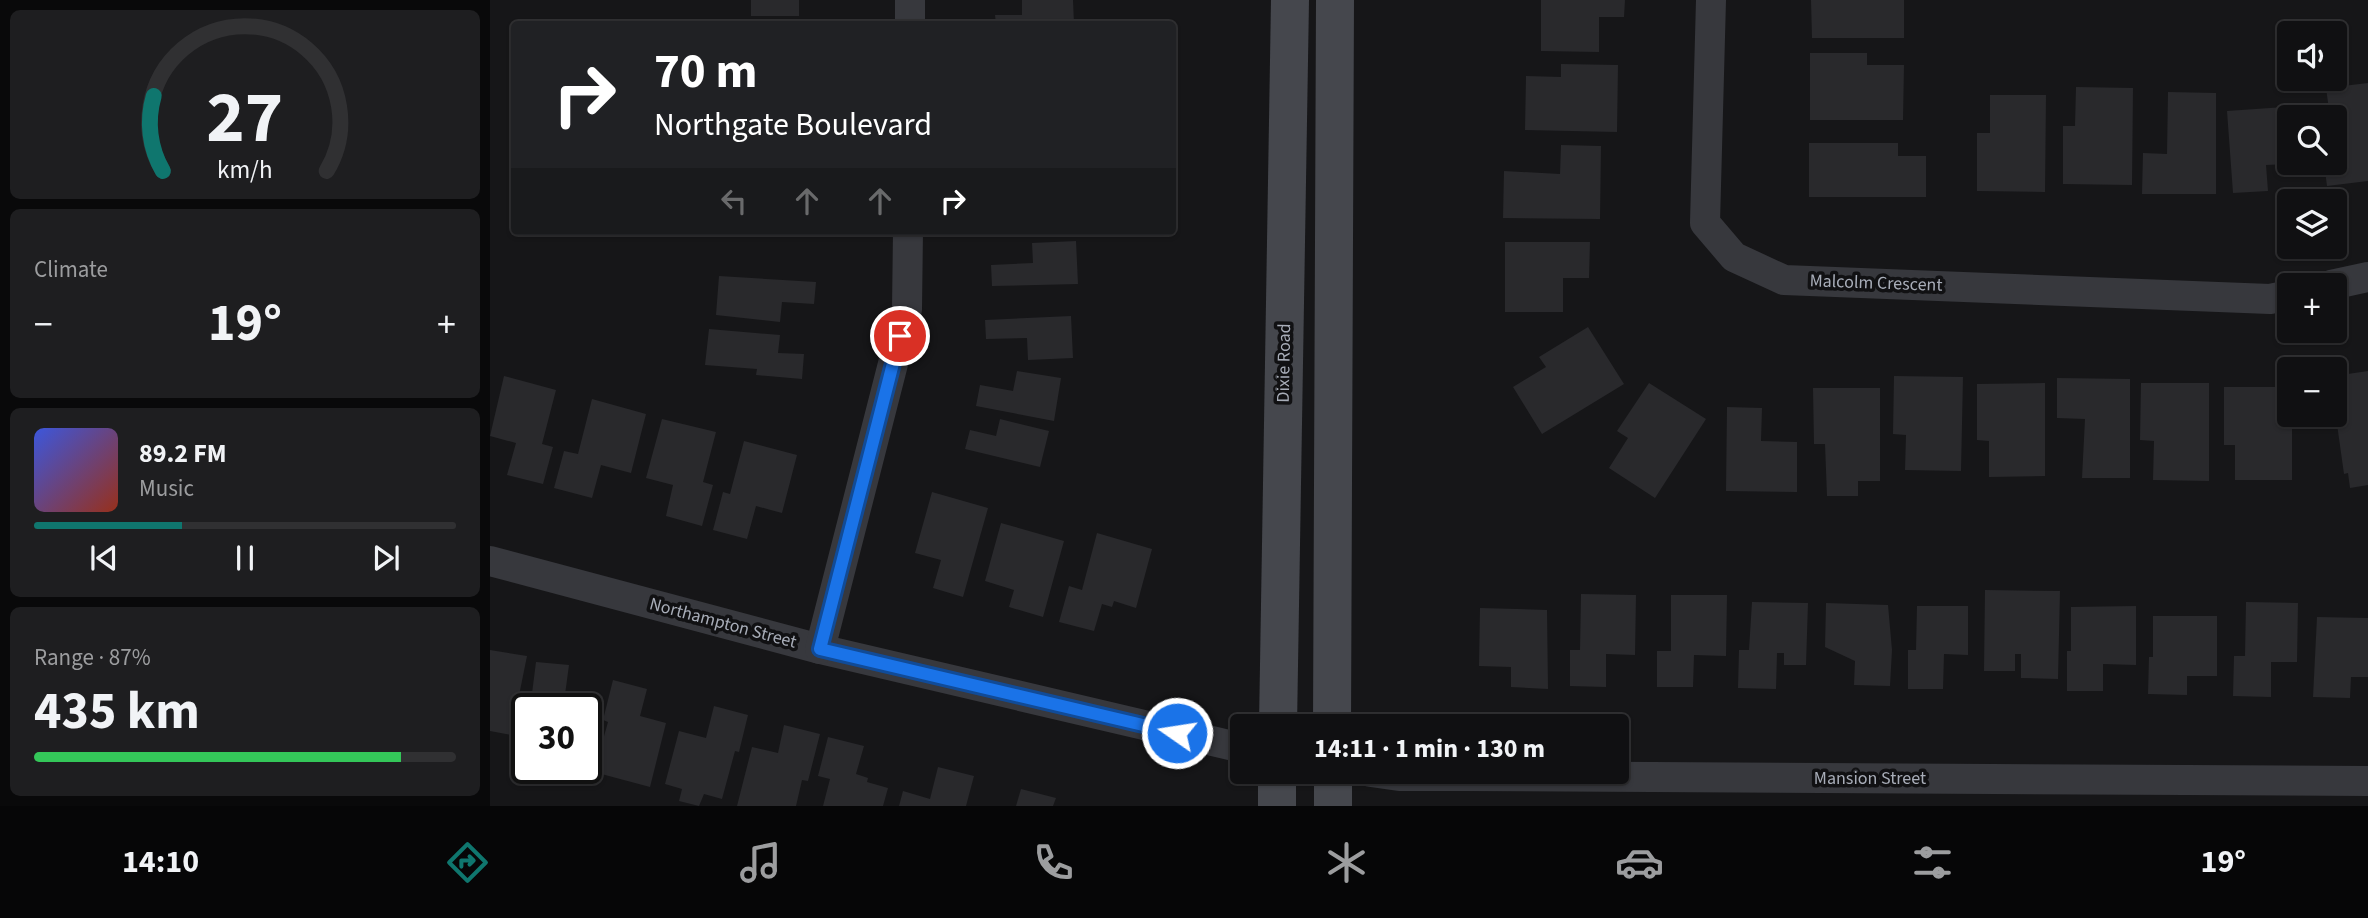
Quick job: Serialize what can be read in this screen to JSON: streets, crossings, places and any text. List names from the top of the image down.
{
  "streets": {
    "main road": ["Dixie Road"],
    "street": ["Malcolm Crescent", "Northampton Street", "Mansion Street"]
  },
  "page": {
    "map_buttons": ["+", "−"],
    "turn": ["70 m", "Northgate Boulevard"],
    "tile": [
      "Climate",
      ["Range · 87%", "435 km"]
    ],
    "heat": ["−", "19°", "+"],
    "song": ["89.2 FM", "Music"],
    "limit": "30",
    "trip": "14:11 · 1 min · 130 m",
    "tabs": ["14:10", "19°"],
    "gauge": ["27", "km/h"]
  }
}
